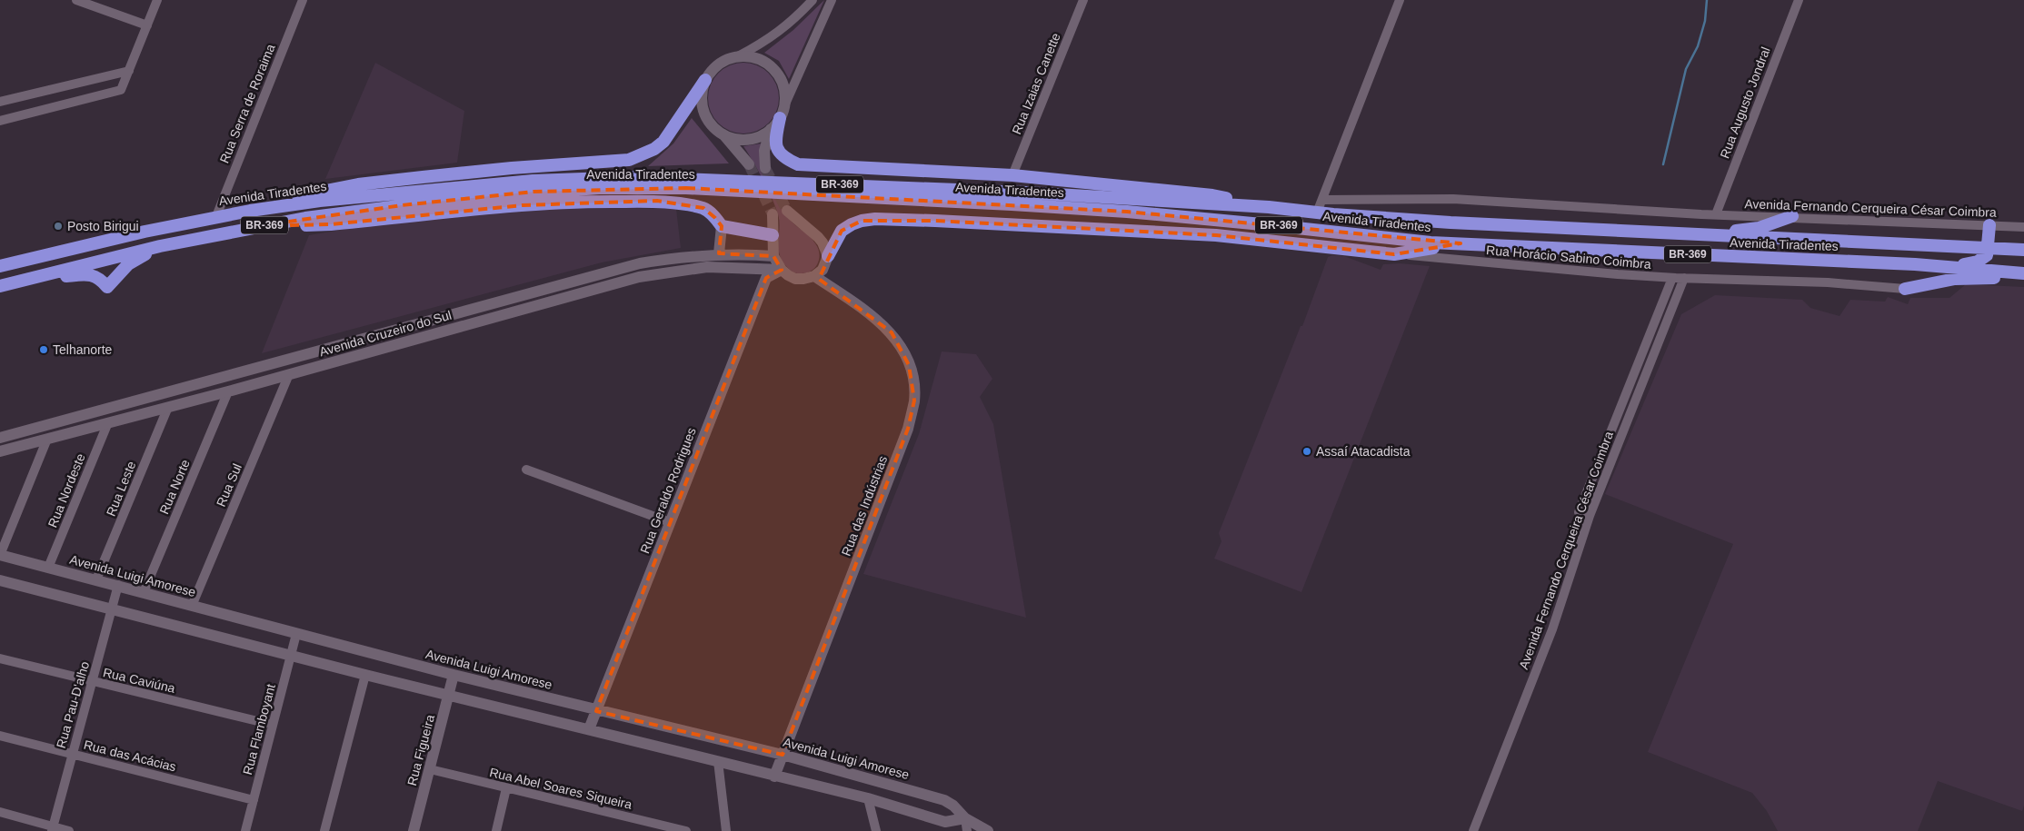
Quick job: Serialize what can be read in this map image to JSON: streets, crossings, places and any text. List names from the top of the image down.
{
  "streets": {
    "highway": ["Avenida Tiradentes", "BR-369"],
    "street": [
      "Rua Izaias Canette",
      "Rua Augusto Jondral",
      "Rua Serra de Roraima",
      "Avenida Fernando Cerqueira César Coimbra",
      "Rua Horácio Sabino Coimbra",
      "Avenida Cruzeiro do Sul",
      "Rua Sul",
      "Rua Norte",
      "Rua Leste",
      "Rua Nordeste",
      "Rua Geraldo Rodrigues",
      "Rua das Indústrias",
      "Avenida Luigi Amorese",
      "Rua Caviúna",
      "Rua Pau-D'alho",
      "Rua Flamboyant",
      "Rua Figueira",
      "Rua das Acácias",
      "Rua Abel Soares Siqueira"
    ]
  },
  "crossings": [
    ["Rua Augusto Jondral", "Avenida Fernando Cerqueira César Coimbra"],
    ["Rua Serra de Roraima", "Avenida Tiradentes"],
    ["Avenida Fernando Cerqueira César Coimbra", "Rua Horácio Sabino Coimbra"],
    ["Avenida Cruzeiro do Sul", "Rua Sul"],
    ["Avenida Cruzeiro do Sul", "Rua Norte"],
    ["Avenida Cruzeiro do Sul", "Rua Leste"],
    ["Avenida Cruzeiro do Sul", "Rua Nordeste"],
    ["Avenida Cruzeiro do Sul", "Rua Geraldo Rodrigues"],
    ["Rua Sul", "Avenida Luigi Amorese"],
    ["Rua Norte", "Avenida Luigi Amorese"],
    ["Rua Leste", "Avenida Luigi Amorese"],
    ["Rua Nordeste", "Avenida Luigi Amorese"],
    ["Rua Geraldo Rodrigues", "Avenida Luigi Amorese"],
    ["Rua das Indústrias", "Avenida Luigi Amorese"],
    ["Avenida Luigi Amorese", "Rua Pau-D'alho"],
    ["Avenida Luigi Amorese", "Rua Flamboyant"],
    ["Avenida Luigi Amorese", "Rua Figueira"],
    ["Rua Caviúna", "Rua Pau-D'alho"],
    ["Rua Caviúna", "Rua Flamboyant"],
    ["Rua Pau-D'alho", "Rua das Acácias"],
    ["Rua Flamboyant", "Rua das Acácias"],
    ["Rua Figueira", "Rua Abel Soares Siqueira"]
  ],
  "places": ["Posto Birigui", "Telhanorte", "Assaí Atacadista"]
}
